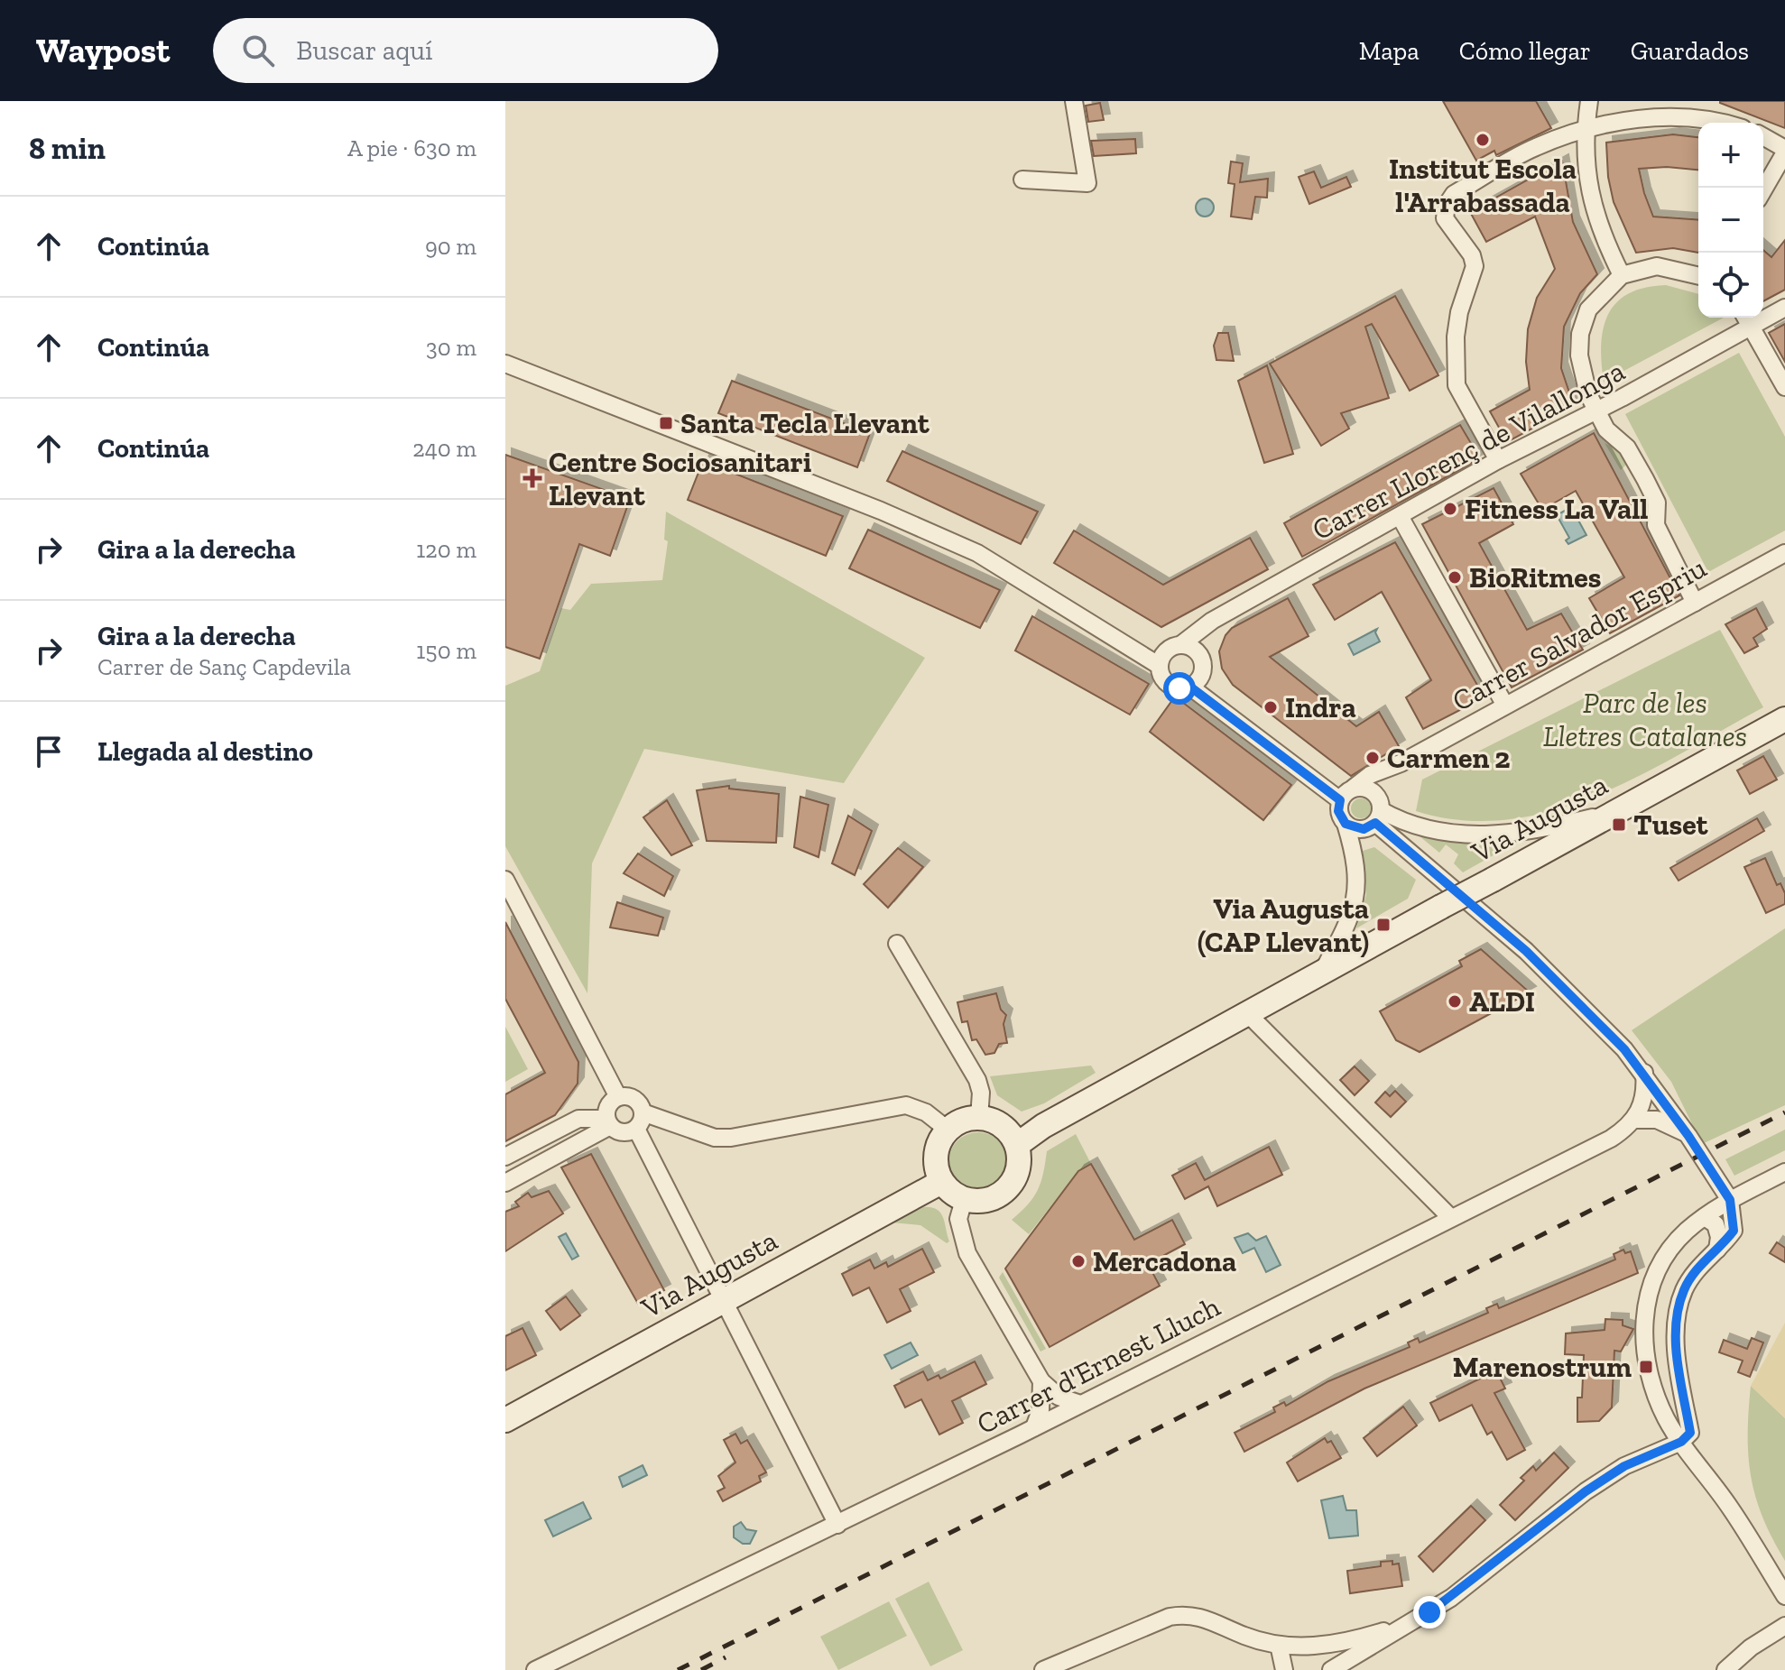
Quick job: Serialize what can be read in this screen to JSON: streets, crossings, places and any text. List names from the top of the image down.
{
  "streets": {
    "main road": ["Via Augusta"],
    "street": ["Carrer Llorenç de Vilallonga", "Carrer Salvador Espriu", "Carrer d'Ernest Lluch"]
  },
  "parks": ["Parc de les Lletres Catalanes"],
  "places": {
    "other": [
      "Institut Escola l'Arrabassada",
      "Fitness La Vall",
      "BioRitmes",
      "Indra",
      "Carmen 2",
      "ALDI",
      "Mercadona"
    ],
    "transit": [
      "Santa Tecla Llevant",
      "Tuset",
      "Via Augusta (CAP Llevant)",
      "Marenostrum"
    ],
    "health": ["Centre Sociosanitari Llevant"]
  },
  "page": {
    "header": "Waypost",
    "search": "Buscar aquí",
    "nav": ["Mapa", "Cómo llegar", "Guardados"],
    "heading": ["8 min", "A pie · 630 m"],
    "map_buttons": ["+", "−"],
    "list": [
      ["Continúa", "90 m"],
      ["Continúa", "30 m"],
      ["Continúa", "240 m"],
      ["Gira a la derecha", "120 m"],
      ["Gira a la derecha", "Carrer de Sanç Capdevila", "150 m"],
      "Llegada al destino"
    ]
  }
}
